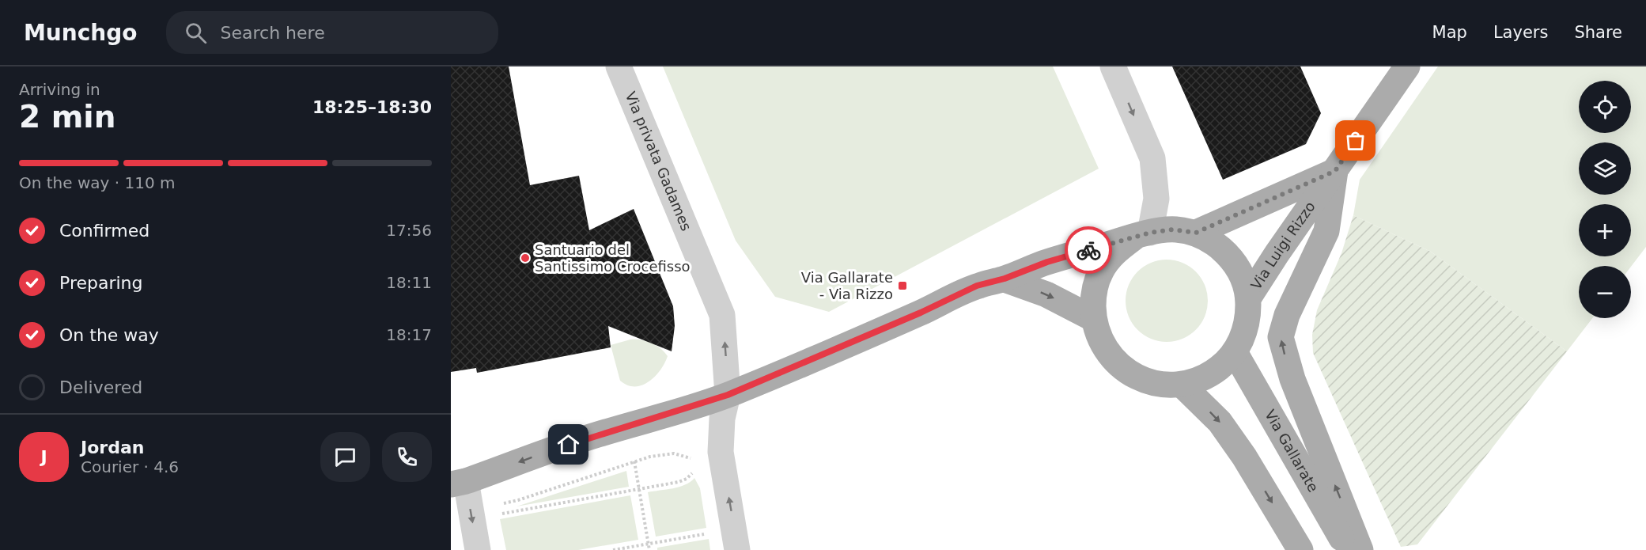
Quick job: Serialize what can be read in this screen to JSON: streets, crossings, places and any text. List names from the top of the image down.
{
  "streets": {
    "main road": ["Via Luigi Rizzo", "Via Gallarate"],
    "street": ["Via privata Gadames"]
  },
  "crossings": [
    ["Via Luigi Rizzo", "Via Gallarate"]
  ],
  "one_way": ["Via privata Gadames"],
  "places": {
    "other": ["Santuario del Santissimo Crocefisso"],
    "transit": ["Via Gallarate - Via Rizzo"]
  },
  "page": {
    "header": "Munchgo",
    "search": "Search here",
    "nav": ["Map", "Layers", "Share"],
    "heading": ["2 min", "Arriving in", "18:25–18:30"],
    "panel": ["Jordan", "Courier · 4.6"],
    "map_buttons": ["+", "−"],
    "bar": "On the way · 110 m",
    "list": [
      ["Confirmed", "17:56"],
      ["Preparing", "18:11"],
      ["On the way", "18:17"],
      "Delivered"
    ],
    "round": "J"
  }
}
